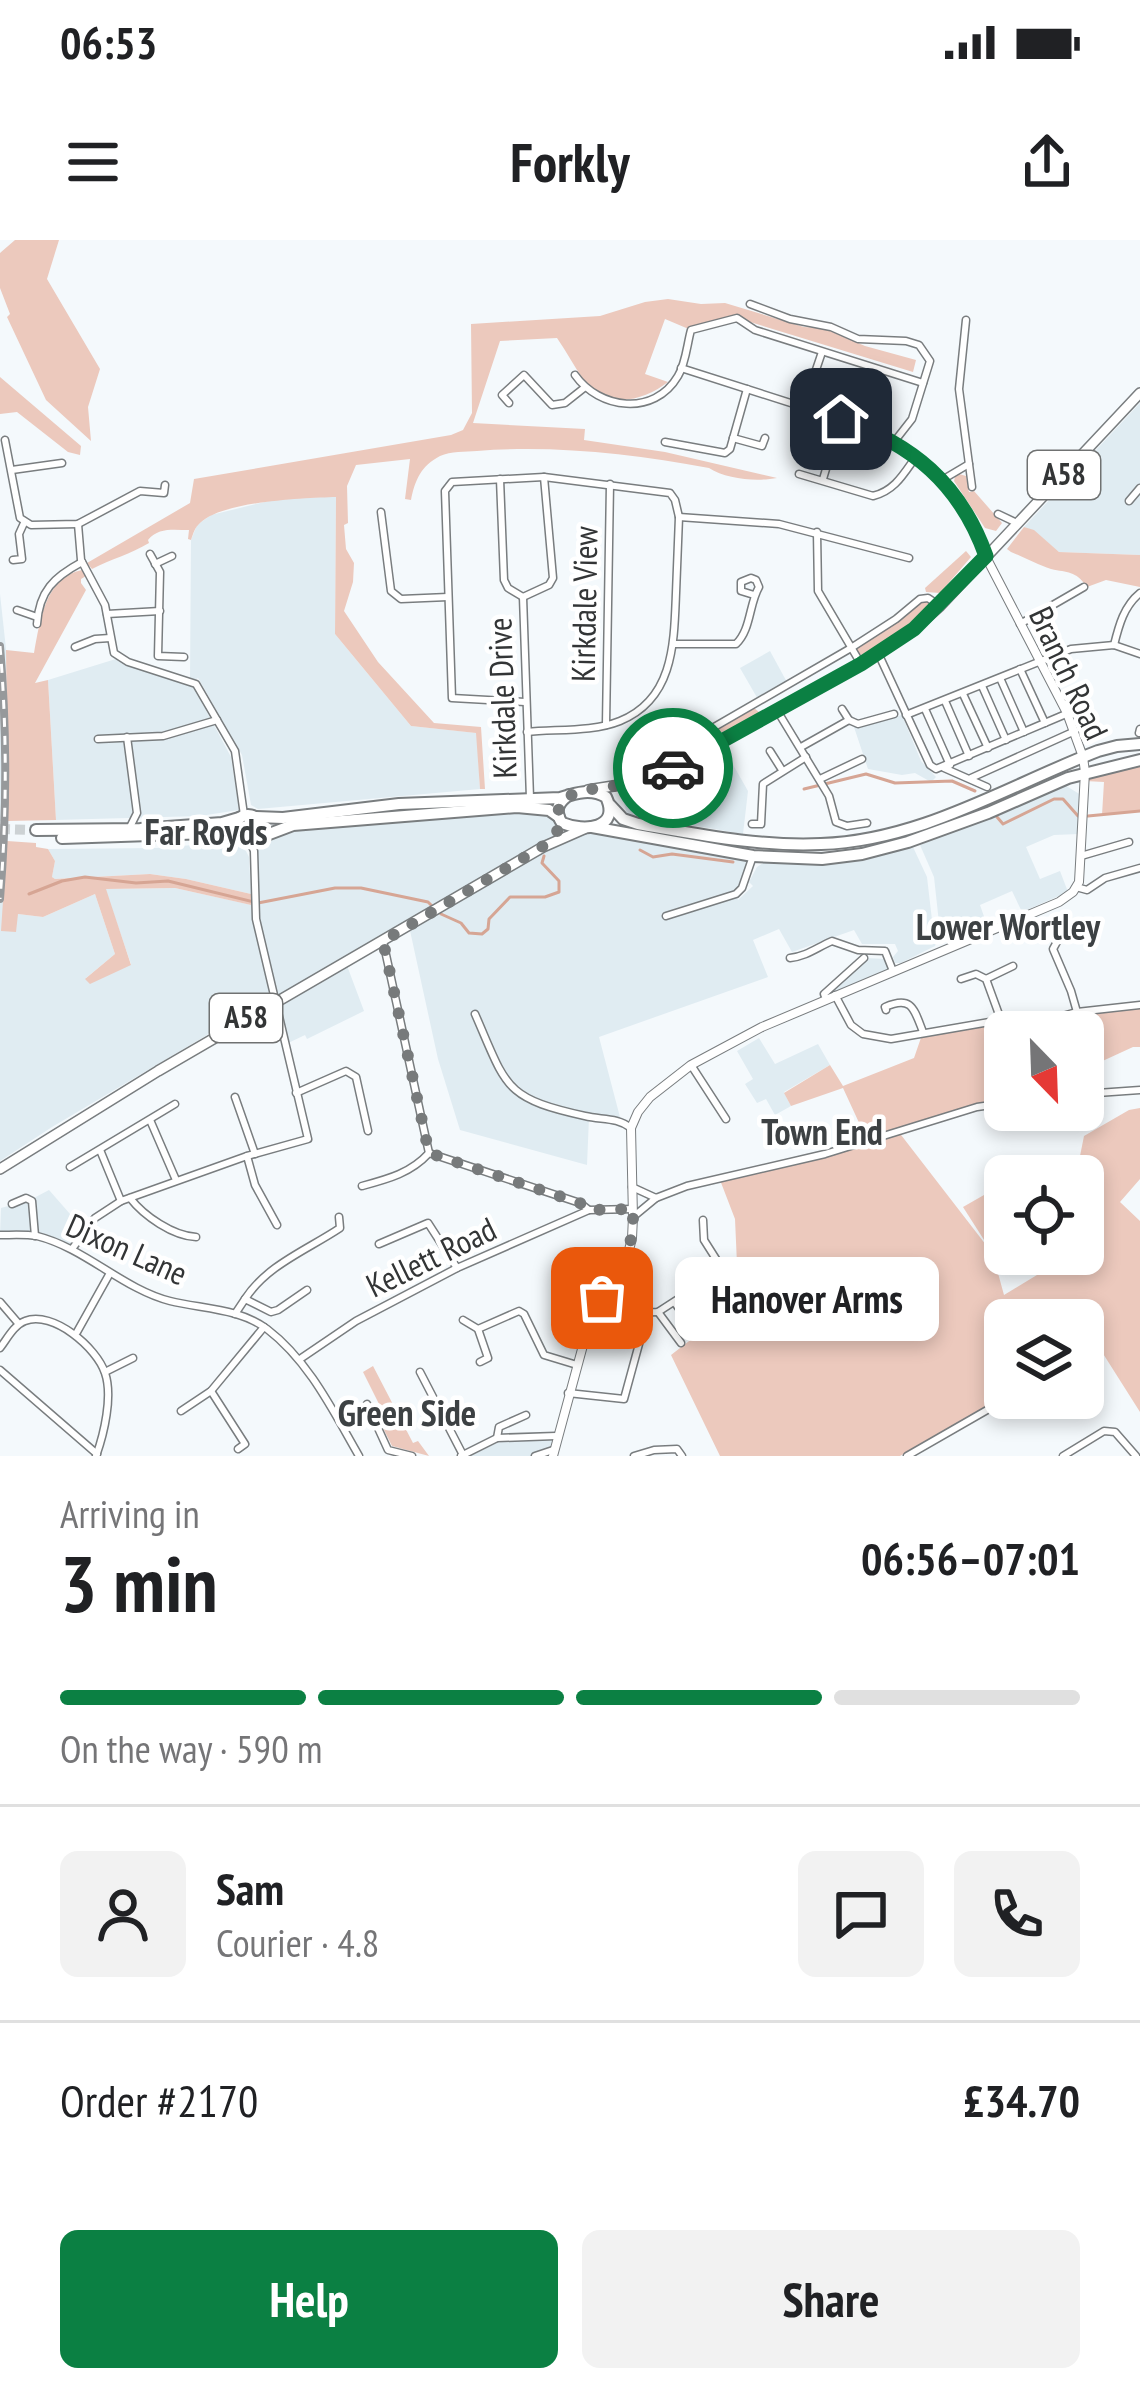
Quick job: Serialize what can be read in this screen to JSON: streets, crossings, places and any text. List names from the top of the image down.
{
  "streets": {
    "main road": ["A58"],
    "street": [
      "Kirkdale View",
      "Branch Road",
      "Kirkdale Drive",
      "Dixon Lane",
      "Kellett Road"
    ]
  },
  "crossings": [
    ["A58", "Branch Road"],
    ["Dixon Lane", "Kellett Road"]
  ],
  "districts": [
    "Far Royds",
    "Lower Wortley",
    "Town End",
    "Green Side"
  ],
  "places": ["Hanover Arms"],
  "north": "bottom right",
  "page": {
    "status": "06:53",
    "header": "Forkly",
    "bubble": "Hanover Arms",
    "heading": ["3 min", "Arriving in", "06:56–07:01"],
    "panel": [
      "Sam",
      "Courier · 4.8",
      "Order #2170",
      "£34.70"
    ],
    "bar": "On the way · 590 m",
    "buttons": ["Help", "Share"]
  }
}
